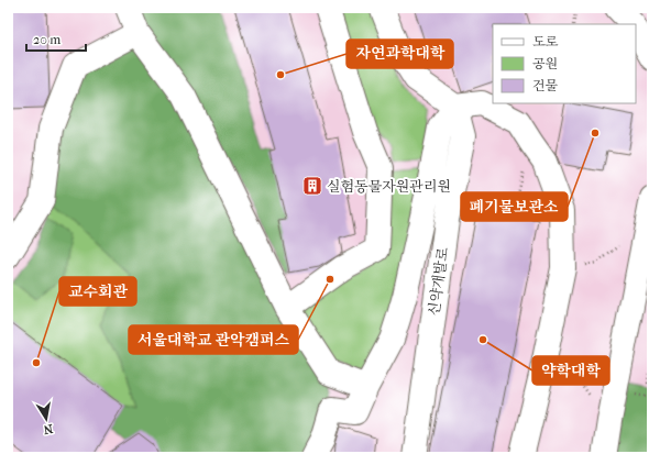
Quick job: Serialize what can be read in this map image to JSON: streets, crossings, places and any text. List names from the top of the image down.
{
  "streets": {
    "street": ["신약개발로"]
  },
  "places": {
    "other": [
      "자연과학대학",
      "폐기물보관소",
      "서울대학교 관악캠퍼스",
      "약학대학",
      "교수회관"
    ],
    "building": ["실험동물자원관리원"]
  },
  "legend": ["도로", "공원", "건물"],
  "scale_bar": "20 m",
  "north": "bottom"
}
